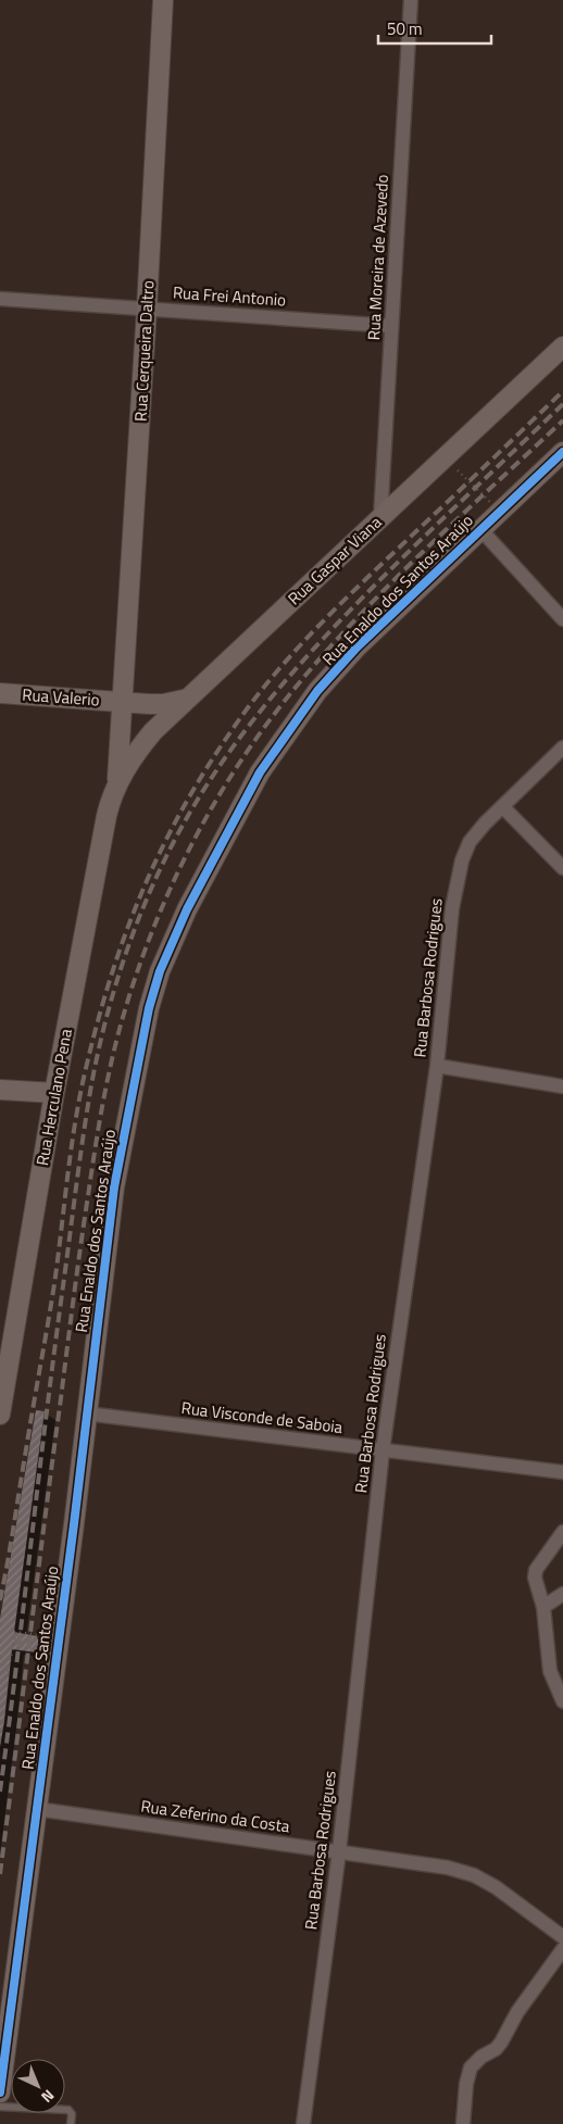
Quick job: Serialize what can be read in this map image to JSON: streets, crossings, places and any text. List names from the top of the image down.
{
  "streets": {
    "main road": [
      "Rua Cerqueira Daltro",
      "Rua Gaspar Viana",
      "Rua Enaldo dos Santos Araújo",
      "Rua Valerio",
      "Rua Herculano Pena"
    ],
    "street": [
      "Rua Moreira de Azevedo",
      "Rua Frei Antonio",
      "Rua Barbosa Rodrigues",
      "Rua Visconde de Saboia",
      "Rua Zeferino da Costa"
    ]
  },
  "crossings": [
    ["Rua Moreira de Azevedo", "Rua Frei Antonio"],
    ["Rua Moreira de Azevedo", "Rua Gaspar Viana"],
    ["Rua Frei Antonio", "Rua Cerqueira Daltro"],
    ["Rua Cerqueira Daltro", "Rua Gaspar Viana"],
    ["Rua Cerqueira Daltro", "Rua Valerio"],
    ["Rua Cerqueira Daltro", "Rua Herculano Pena"],
    ["Rua Gaspar Viana", "Rua Herculano Pena"],
    ["Rua Enaldo dos Santos Araújo", "Rua Visconde de Saboia"],
    ["Rua Enaldo dos Santos Araújo", "Rua Zeferino da Costa"],
    ["Rua Barbosa Rodrigues", "Rua Visconde de Saboia"],
    ["Rua Barbosa Rodrigues", "Rua Zeferino da Costa"]
  ],
  "scale_bar": "50 m",
  "north": "bottom right"
}
